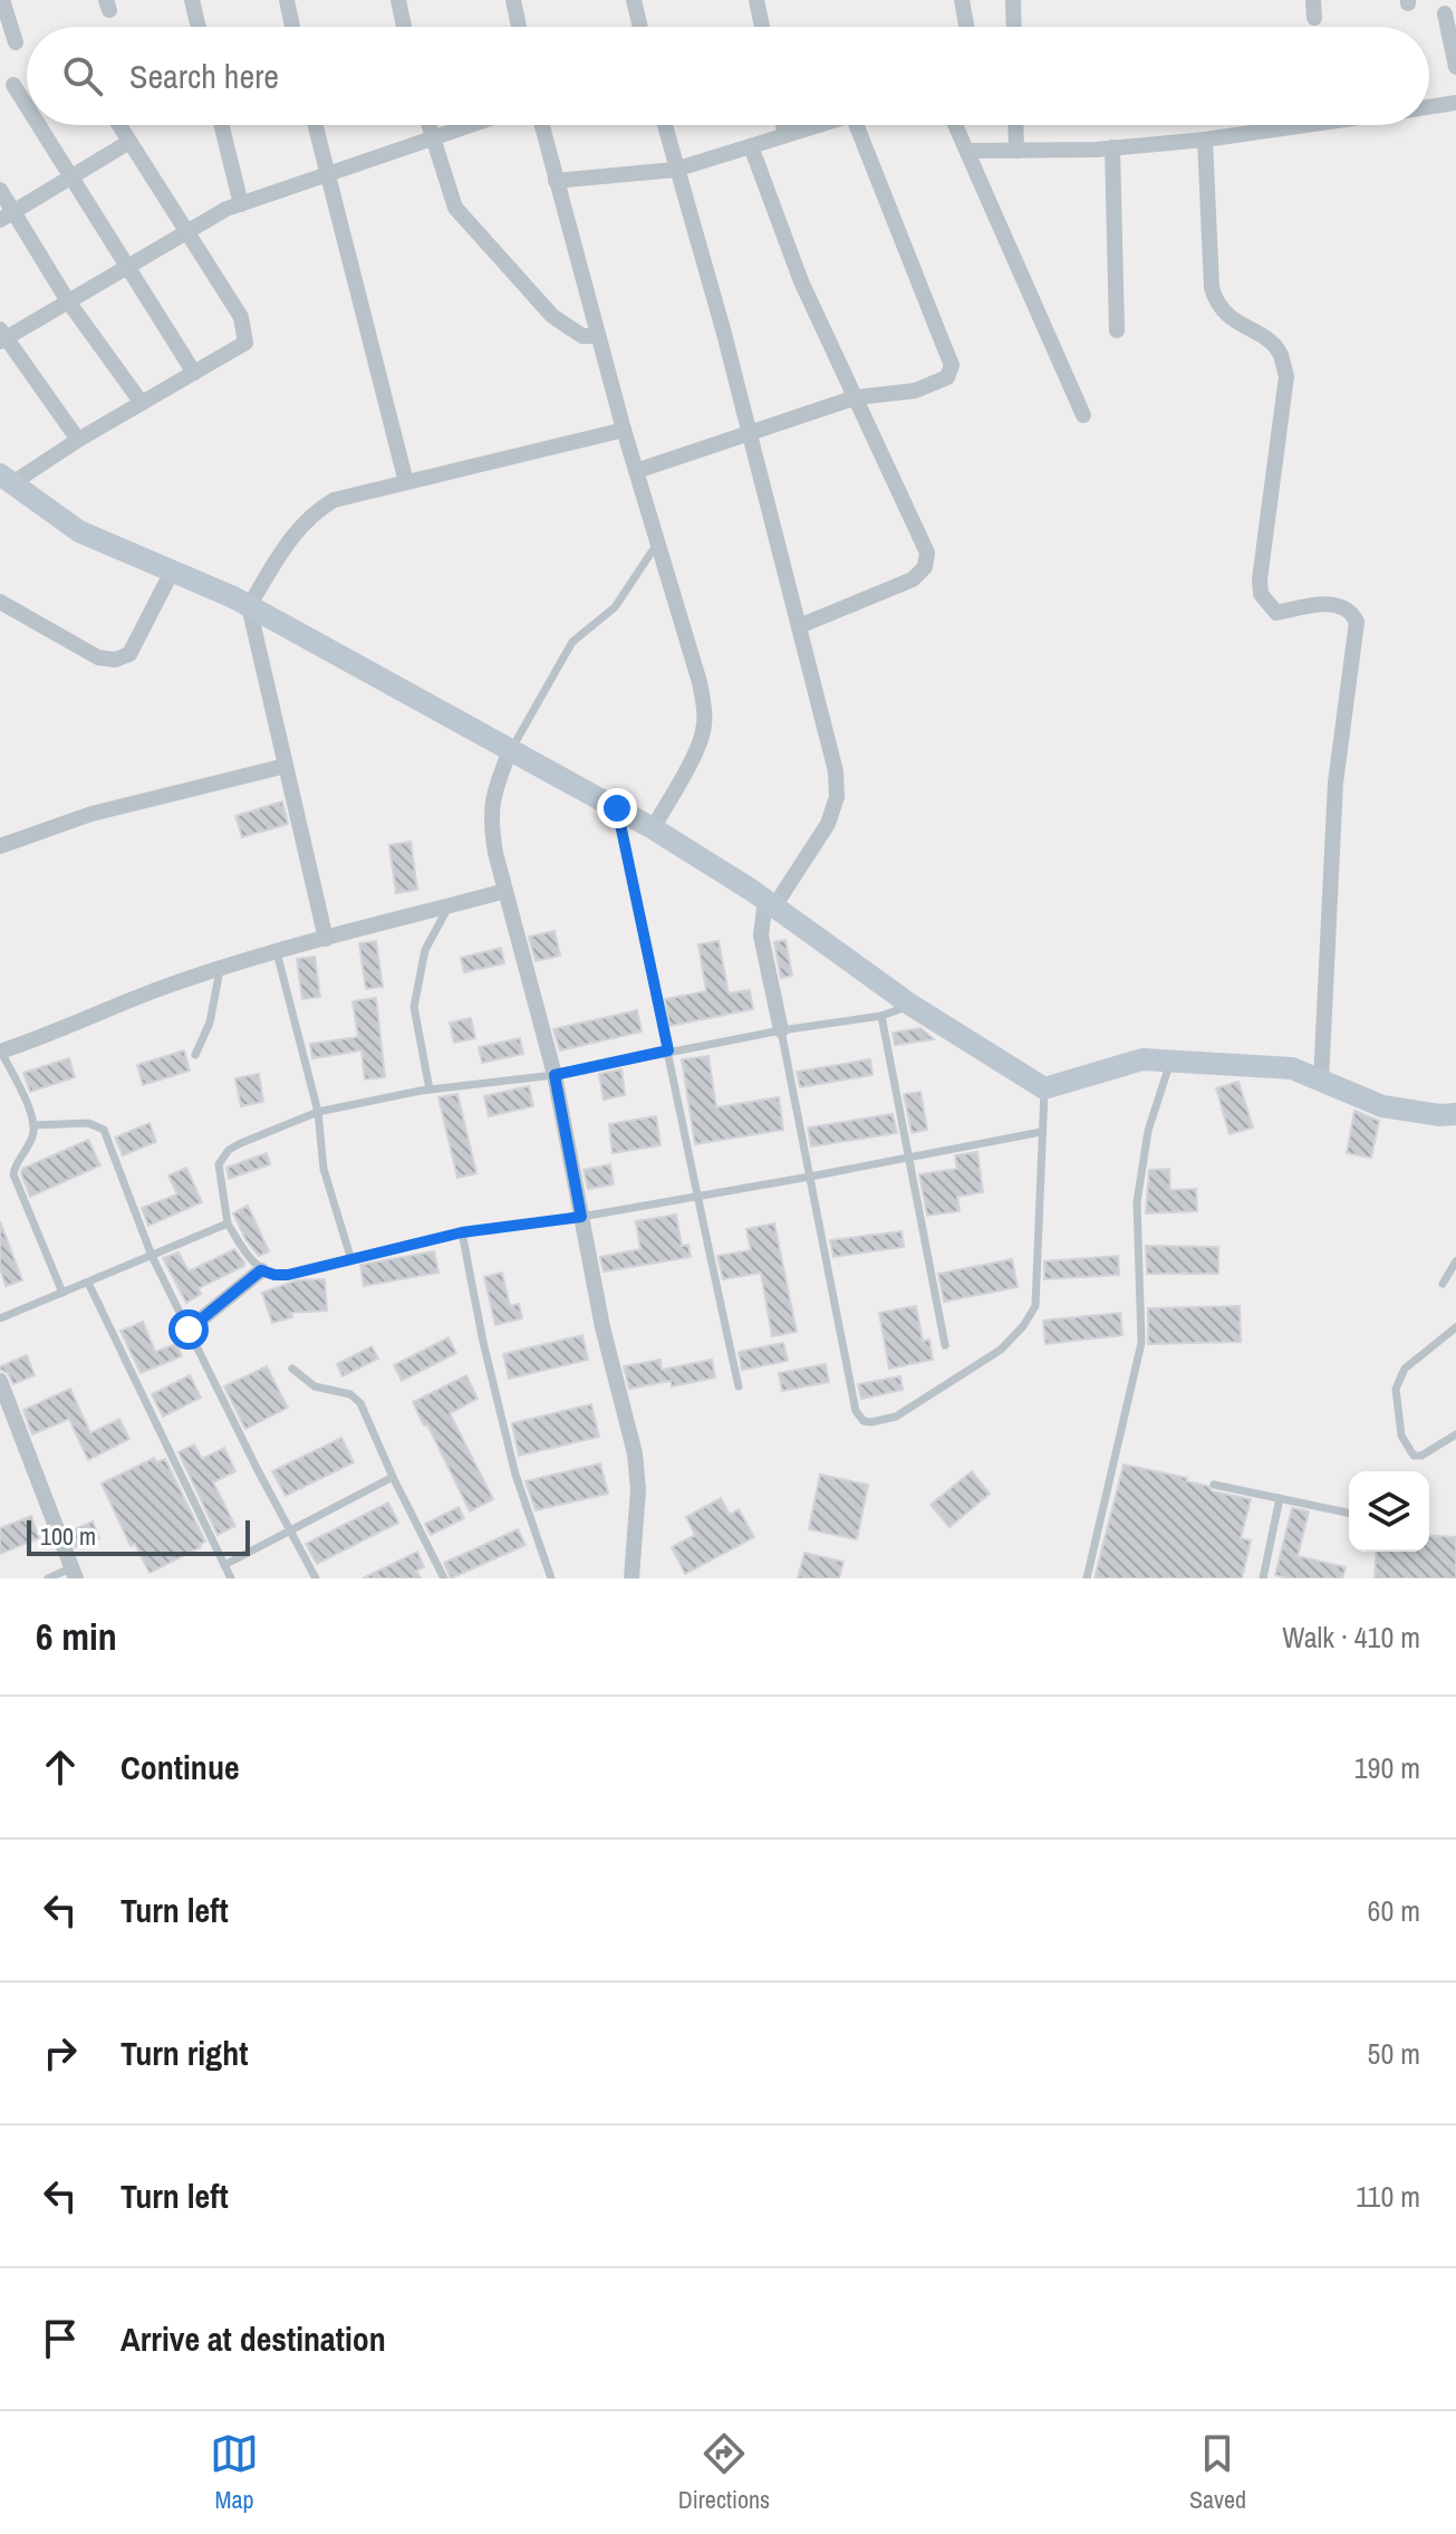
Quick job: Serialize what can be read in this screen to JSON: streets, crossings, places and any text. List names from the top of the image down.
{
  "scale_bar": "100 m",
  "page": {
    "search": "Search here",
    "scale": "100 m",
    "heading": ["6 min", "Walk · 410 m"],
    "list": [
      ["Continue", "190 m"],
      ["Turn left", "60 m"],
      ["Turn right", "50 m"],
      ["Turn left", "110 m"],
      "Arrive at destination"
    ],
    "nav": ["Map", "Directions", "Saved"]
  }
}
